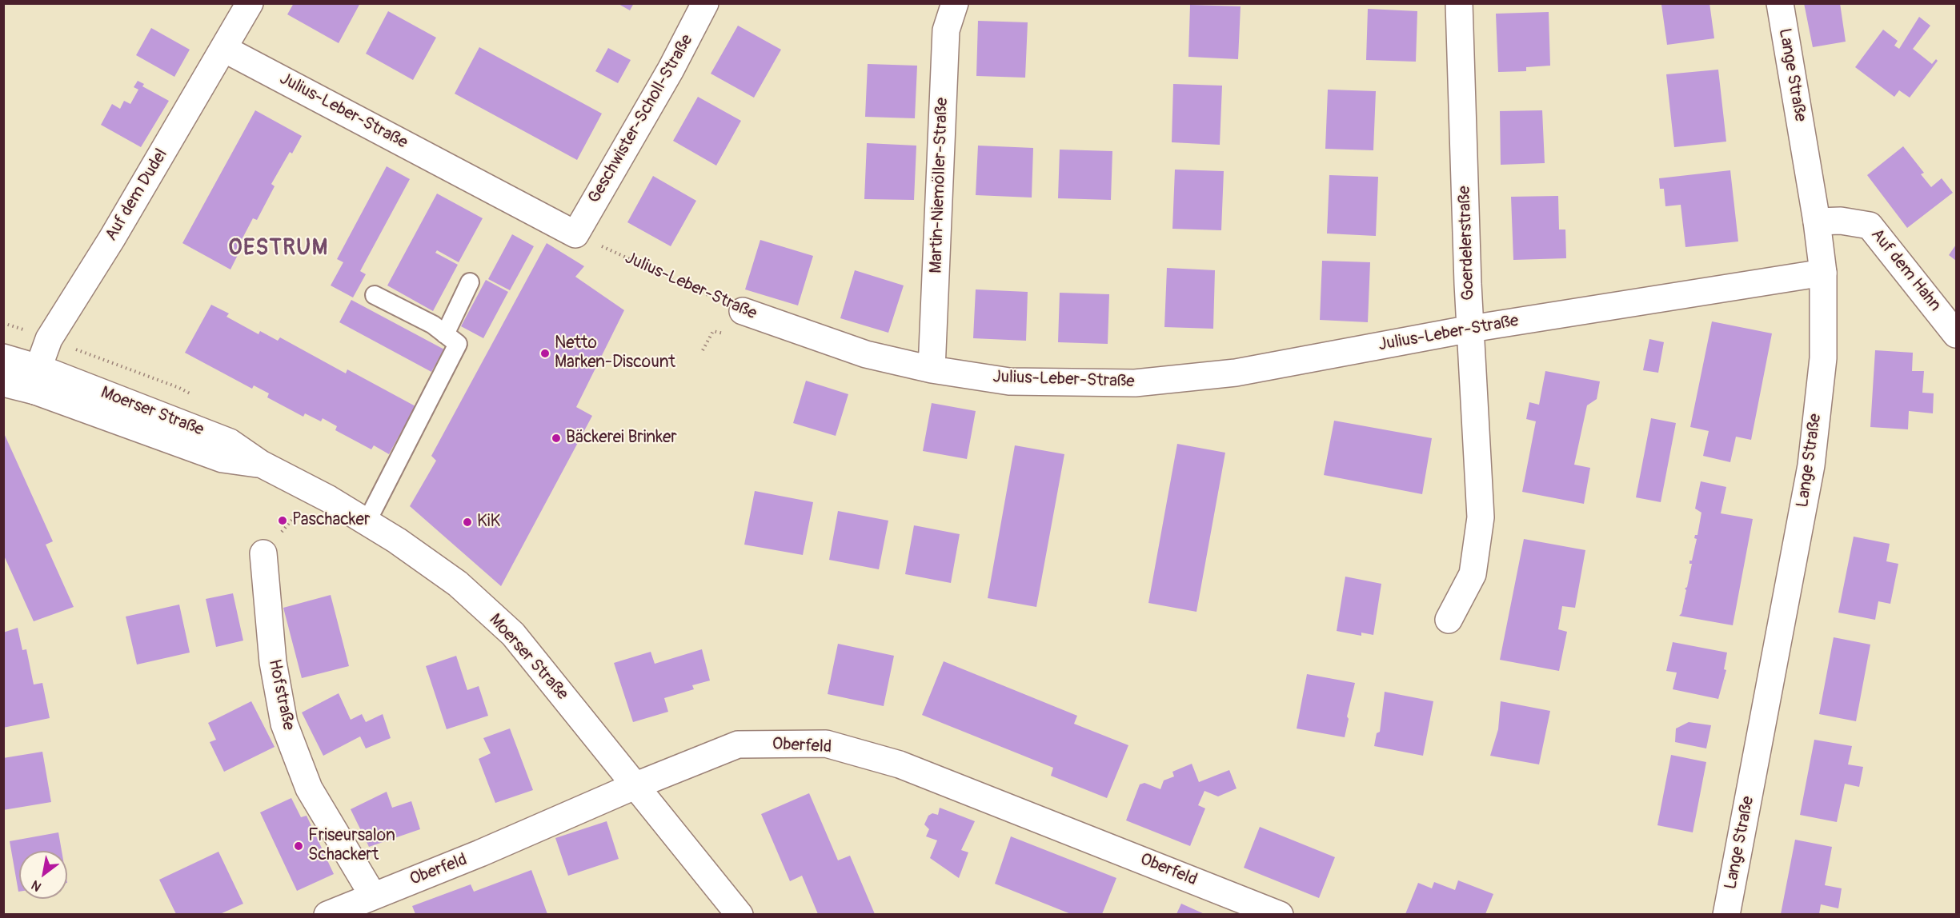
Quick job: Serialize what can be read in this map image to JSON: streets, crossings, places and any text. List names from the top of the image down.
{
  "streets": {
    "main road": [
      "Lange Straße",
      "Julius-Leber-Straße",
      "Geschwister-Scholl-Straße",
      "Martin-Niemöller-Straße",
      "Auf dem Dudel",
      "Goerdelerstraße",
      "Auf dem Hahn",
      "Moerser Straße",
      "Hofstraße",
      "Oberfeld"
    ]
  },
  "crossings": [
    ["Lange Straße", "Julius-Leber-Straße"],
    ["Lange Straße", "Auf dem Hahn"],
    ["Julius-Leber-Straße", "Geschwister-Scholl-Straße"],
    ["Julius-Leber-Straße", "Martin-Niemöller-Straße"],
    ["Julius-Leber-Straße", "Auf dem Dudel"],
    ["Julius-Leber-Straße", "Goerdelerstraße"],
    ["Auf dem Dudel", "Moerser Straße"],
    ["Moerser Straße", "Oberfeld"],
    ["Hofstraße", "Oberfeld"]
  ],
  "districts": ["OESTRUM"],
  "places": [
    "Netto Marken-Discount",
    "Bäckerei Brinker",
    "Paschacker",
    "KiK",
    "Friseursalon Schackert"
  ],
  "north": "bottom left"
}
